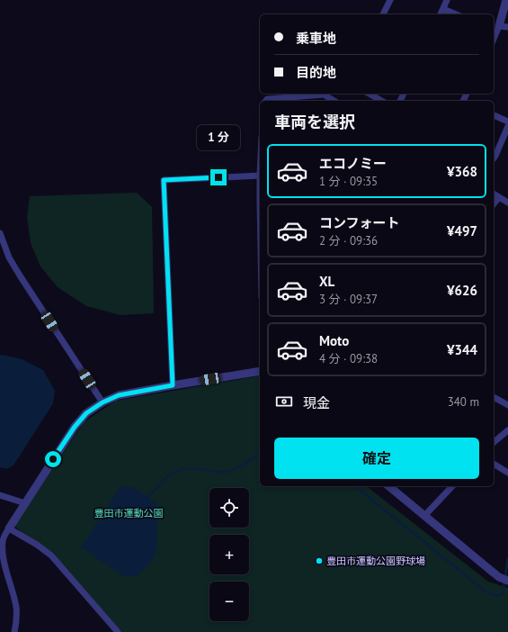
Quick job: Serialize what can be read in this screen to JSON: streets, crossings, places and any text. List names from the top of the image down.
{
  "parks": ["豊田市運動公園"],
  "places": ["豊田市運動公園野球場"],
  "page": {
    "banner": ["乗車地", "目的地"],
    "heading": "車両を選択",
    "bubble": "1 分",
    "list": [
      {
        "name": "エコノミー",
        "note": "1 分 · 09:35",
        "value": "¥368"
      },
      {
        "name": "コンフォート",
        "note": "2 分 · 09:36",
        "value": "¥497"
      },
      {
        "name": "XL",
        "note": "3 分 · 09:37",
        "value": "¥626"
      },
      {
        "name": "Moto",
        "note": "4 分 · 09:38",
        "value": "¥344"
      }
    ],
    "pay": ["現金", "340 m"],
    "buttons": "確定",
    "map_buttons": ["+", "−"]
  }
}
